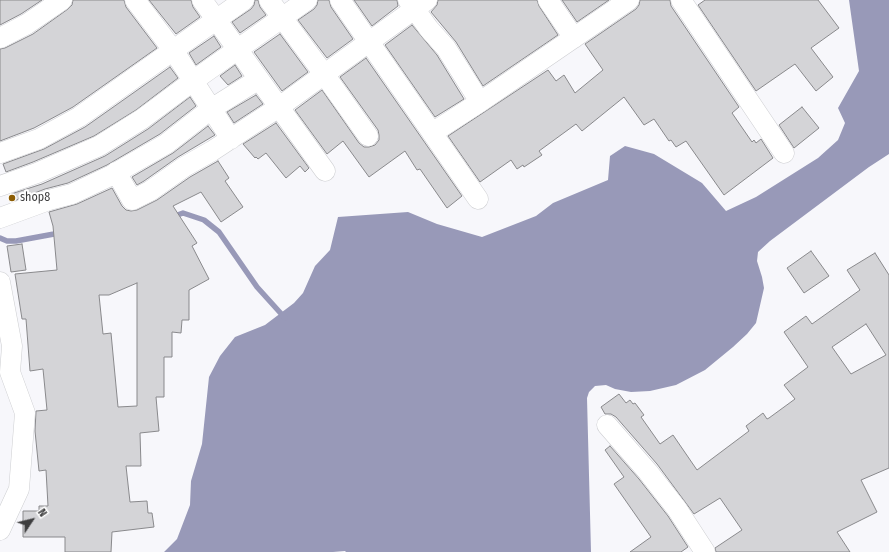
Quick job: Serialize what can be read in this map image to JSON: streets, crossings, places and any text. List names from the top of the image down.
{
  "places": ["shop8"],
  "north": "top right"
}
